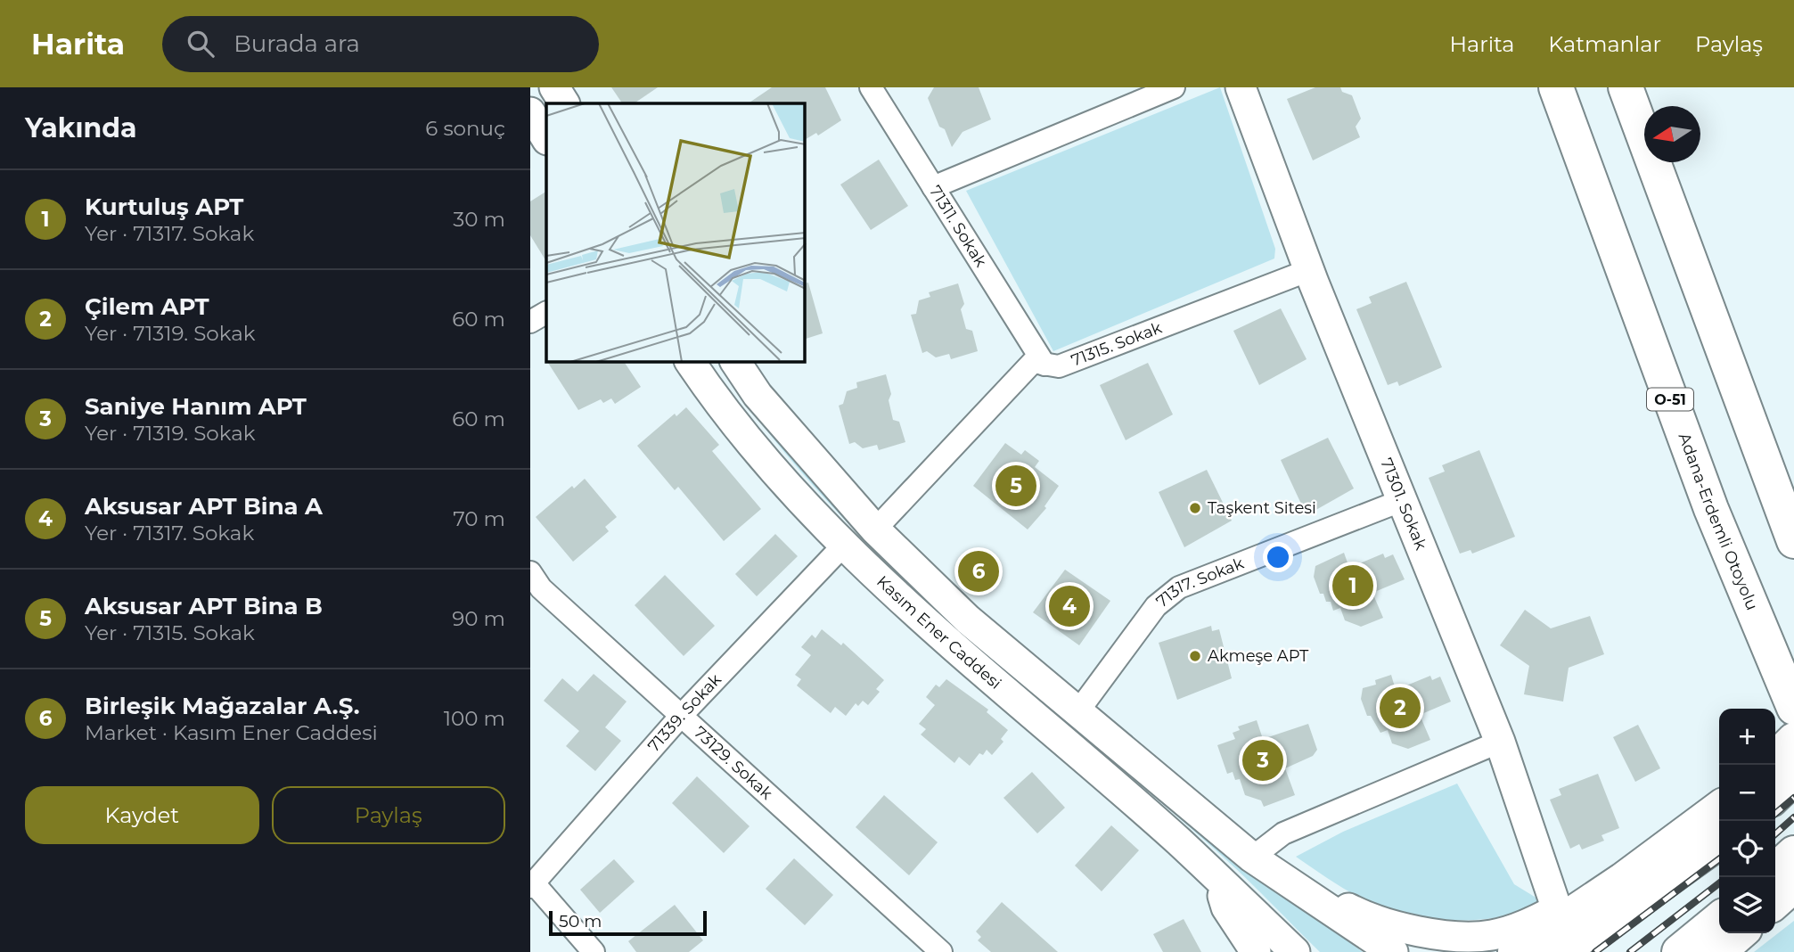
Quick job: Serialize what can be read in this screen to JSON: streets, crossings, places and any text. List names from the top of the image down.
{
  "streets": {
    "main road": [
      "O-51",
      "71301. Sokak",
      "Adana-Erdemli Otoyolu",
      "Kasım Ener Caddesi"
    ],
    "street": [
      "71311. Sokak",
      "71315. Sokak",
      "71317. Sokak",
      "71339. Sokak",
      "73129. Sokak"
    ]
  },
  "crossings": [
    ["71311. Sokak", "71315. Sokak"],
    ["71315. Sokak", "71301. Sokak"],
    ["71315. Sokak", "Kasım Ener Caddesi"],
    ["71301. Sokak", "71317. Sokak"],
    ["71317. Sokak", "Kasım Ener Caddesi"],
    ["Kasım Ener Caddesi", "71339. Sokak"],
    ["71339. Sokak", "73129. Sokak"]
  ],
  "places": ["Taşkent Sitesi", "Akmeşe APT"],
  "scale_bar": "50 m",
  "north": "left",
  "page": {
    "header": "Harita",
    "search": "Burada ara",
    "nav": ["Harita", "Katmanlar", "Paylaş"],
    "heading": ["Yakında", "6 sonuç"],
    "list": [
      {
        "mark": "1",
        "name": "Kurtuluş APT",
        "note": "Yer · 71317. Sokak",
        "value": "30 m"
      },
      {
        "mark": "2",
        "name": "Çilem APT",
        "note": "Yer · 71319. Sokak",
        "value": "60 m"
      },
      {
        "mark": "3",
        "name": "Saniye Hanım APT",
        "note": "Yer · 71319. Sokak",
        "value": "60 m"
      },
      {
        "mark": "4",
        "name": "Aksusar APT Bina A",
        "note": "Yer · 71317. Sokak",
        "value": "70 m"
      },
      {
        "mark": "5",
        "name": "Aksusar APT Bina B",
        "note": "Yer · 71315. Sokak",
        "value": "90 m"
      },
      {
        "mark": "6",
        "name": "Birleşik Mağazalar A.Ş.",
        "note": "Market · Kasım Ener Caddesi",
        "value": "100 m"
      }
    ],
    "pins": [
      "5",
      "6",
      "1",
      "4",
      "2",
      "3"
    ],
    "map_buttons": ["+", "−"],
    "buttons": ["Kaydet", "Paylaş"],
    "scale": "50 m"
  }
}
